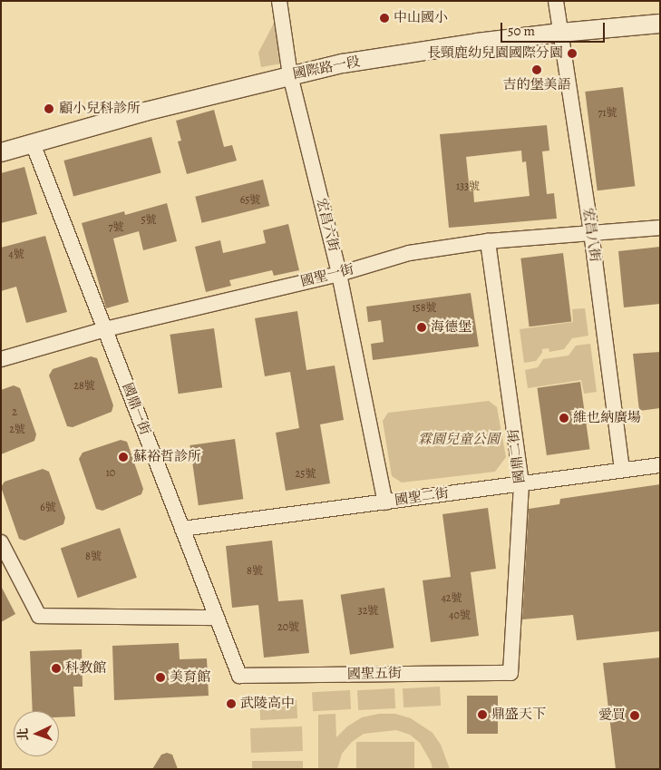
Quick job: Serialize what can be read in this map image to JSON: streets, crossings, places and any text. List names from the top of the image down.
{
  "streets": {
    "street": [
      "國際路一段",
      "宏昌六街",
      "宏昌八街",
      "國聖一街",
      "國鼎一街",
      "國鼎二街",
      "國聖二街",
      "國聖五街"
    ]
  },
  "crossings": [
    ["國際路一段", "宏昌六街"],
    ["國際路一段", "宏昌八街"],
    ["國際路一段", "國鼎一街"],
    ["宏昌六街", "國聖一街"],
    ["宏昌六街", "國聖二街"],
    ["宏昌八街", "國聖一街"],
    ["宏昌八街", "國聖二街"],
    ["國聖一街", "國鼎一街"],
    ["國聖一街", "國鼎二街"],
    ["國鼎一街", "國聖二街"],
    ["國鼎一街", "國聖五街"],
    ["國鼎二街", "國聖二街"],
    ["國鼎二街", "國聖五街"]
  ],
  "parks": ["霖園兒童公園"],
  "places": [
    "中山國小",
    "長頸鹿幼兒園國際分園",
    "吉的堡美語",
    "顧小兒科診所",
    "海德堡",
    "維也納廣場",
    "蘇裕哲診所",
    "科教館",
    "美育館",
    "武陵高中",
    "鼎盛天下",
    "愛買"
  ],
  "house_numbers": [
    "71號",
    "133號",
    "65號",
    "5號",
    "7號",
    "4號",
    "158號",
    "28號",
    "2",
    "2號",
    "10",
    "25號",
    "6號",
    "8號",
    "8號",
    "42號",
    "32號",
    "40號",
    "20號"
  ],
  "scale_bar": "50 m",
  "north": "left"
}
